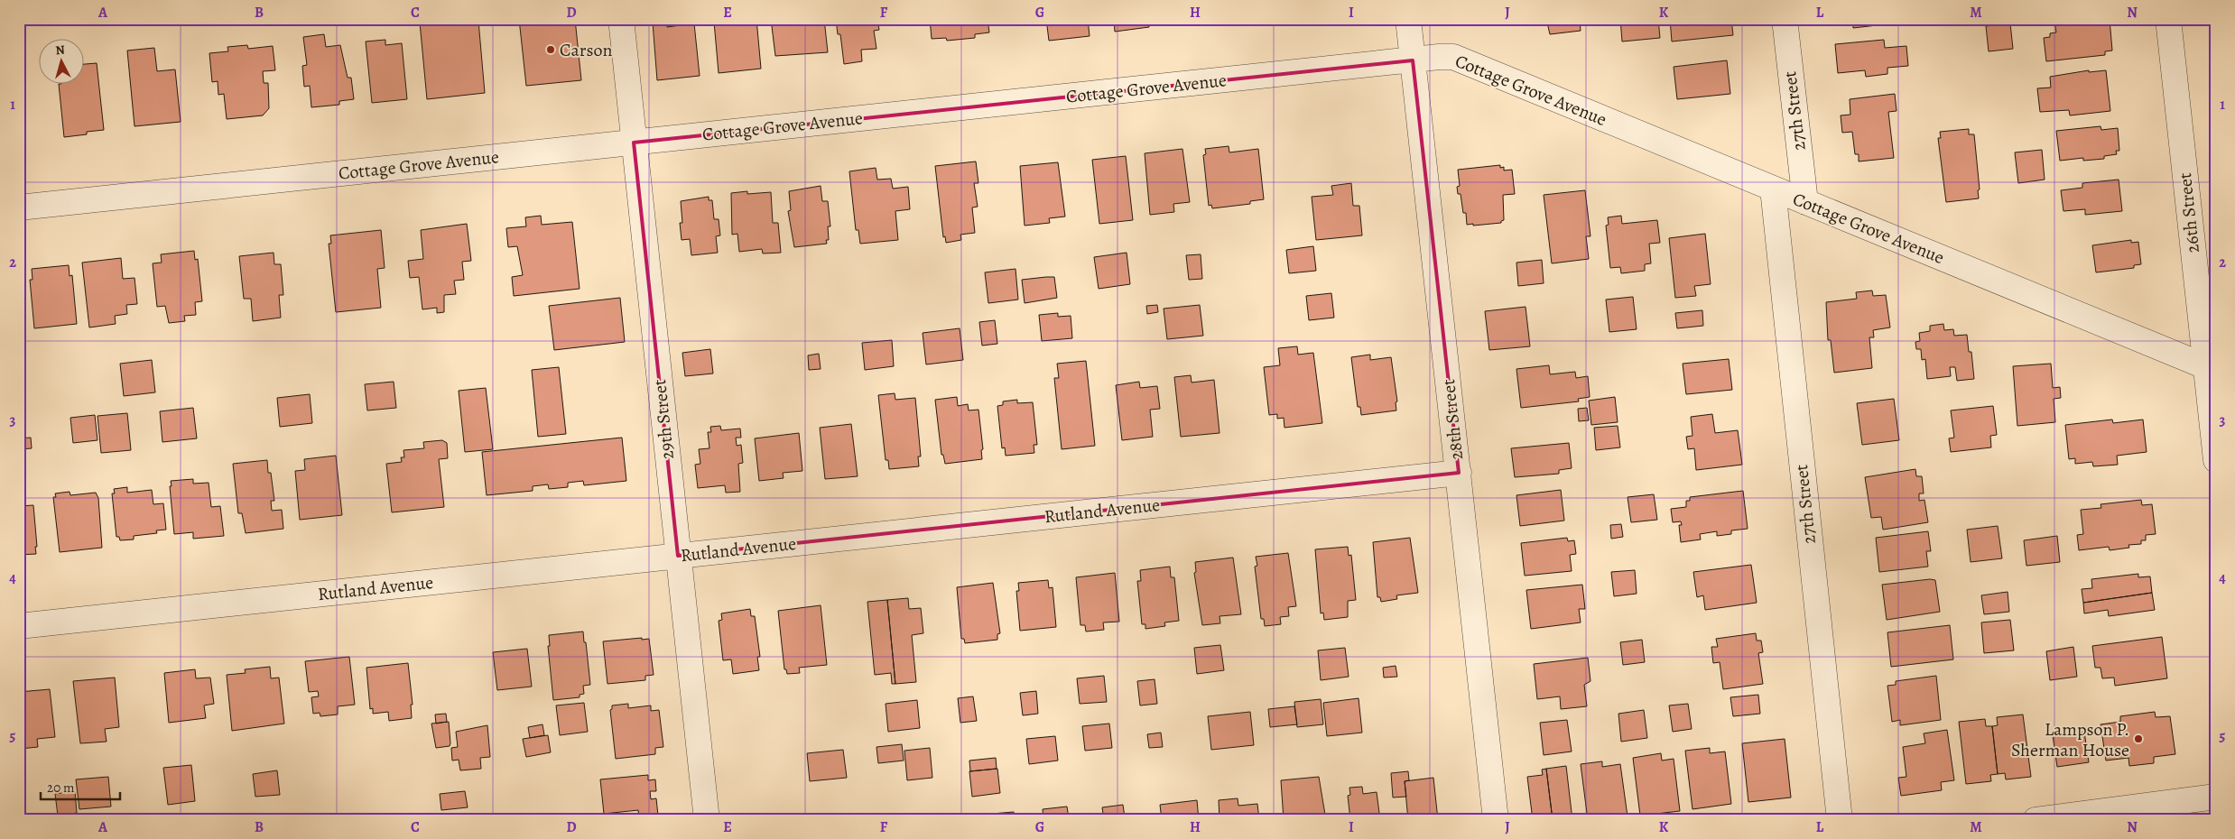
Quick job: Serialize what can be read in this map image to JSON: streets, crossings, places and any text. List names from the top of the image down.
{
  "streets": {
    "street": [
      "Cottage Grove Avenue",
      "27th Street",
      "26th Street",
      "29th Street",
      "28th Street",
      "Rutland Avenue"
    ]
  },
  "crossings": [
    ["Cottage Grove Avenue", "27th Street"],
    ["Cottage Grove Avenue", "26th Street"],
    ["Cottage Grove Avenue", "29th Street"],
    ["Cottage Grove Avenue", "28th Street"],
    ["29th Street", "Rutland Avenue"],
    ["28th Street", "Rutland Avenue"]
  ],
  "places": ["Carson", "Lampson P. Sherman House"],
  "scale_bar": "20 m",
  "north": "top",
  "grid": {
    "columns": [
      "A",
      "B",
      "C",
      "D",
      "E",
      "F",
      "G",
      "H",
      "I",
      "J",
      "K",
      "L",
      "M",
      "N"
    ],
    "rows": [
      "1",
      "2",
      "3",
      "4",
      "5"
    ]
  }
}
